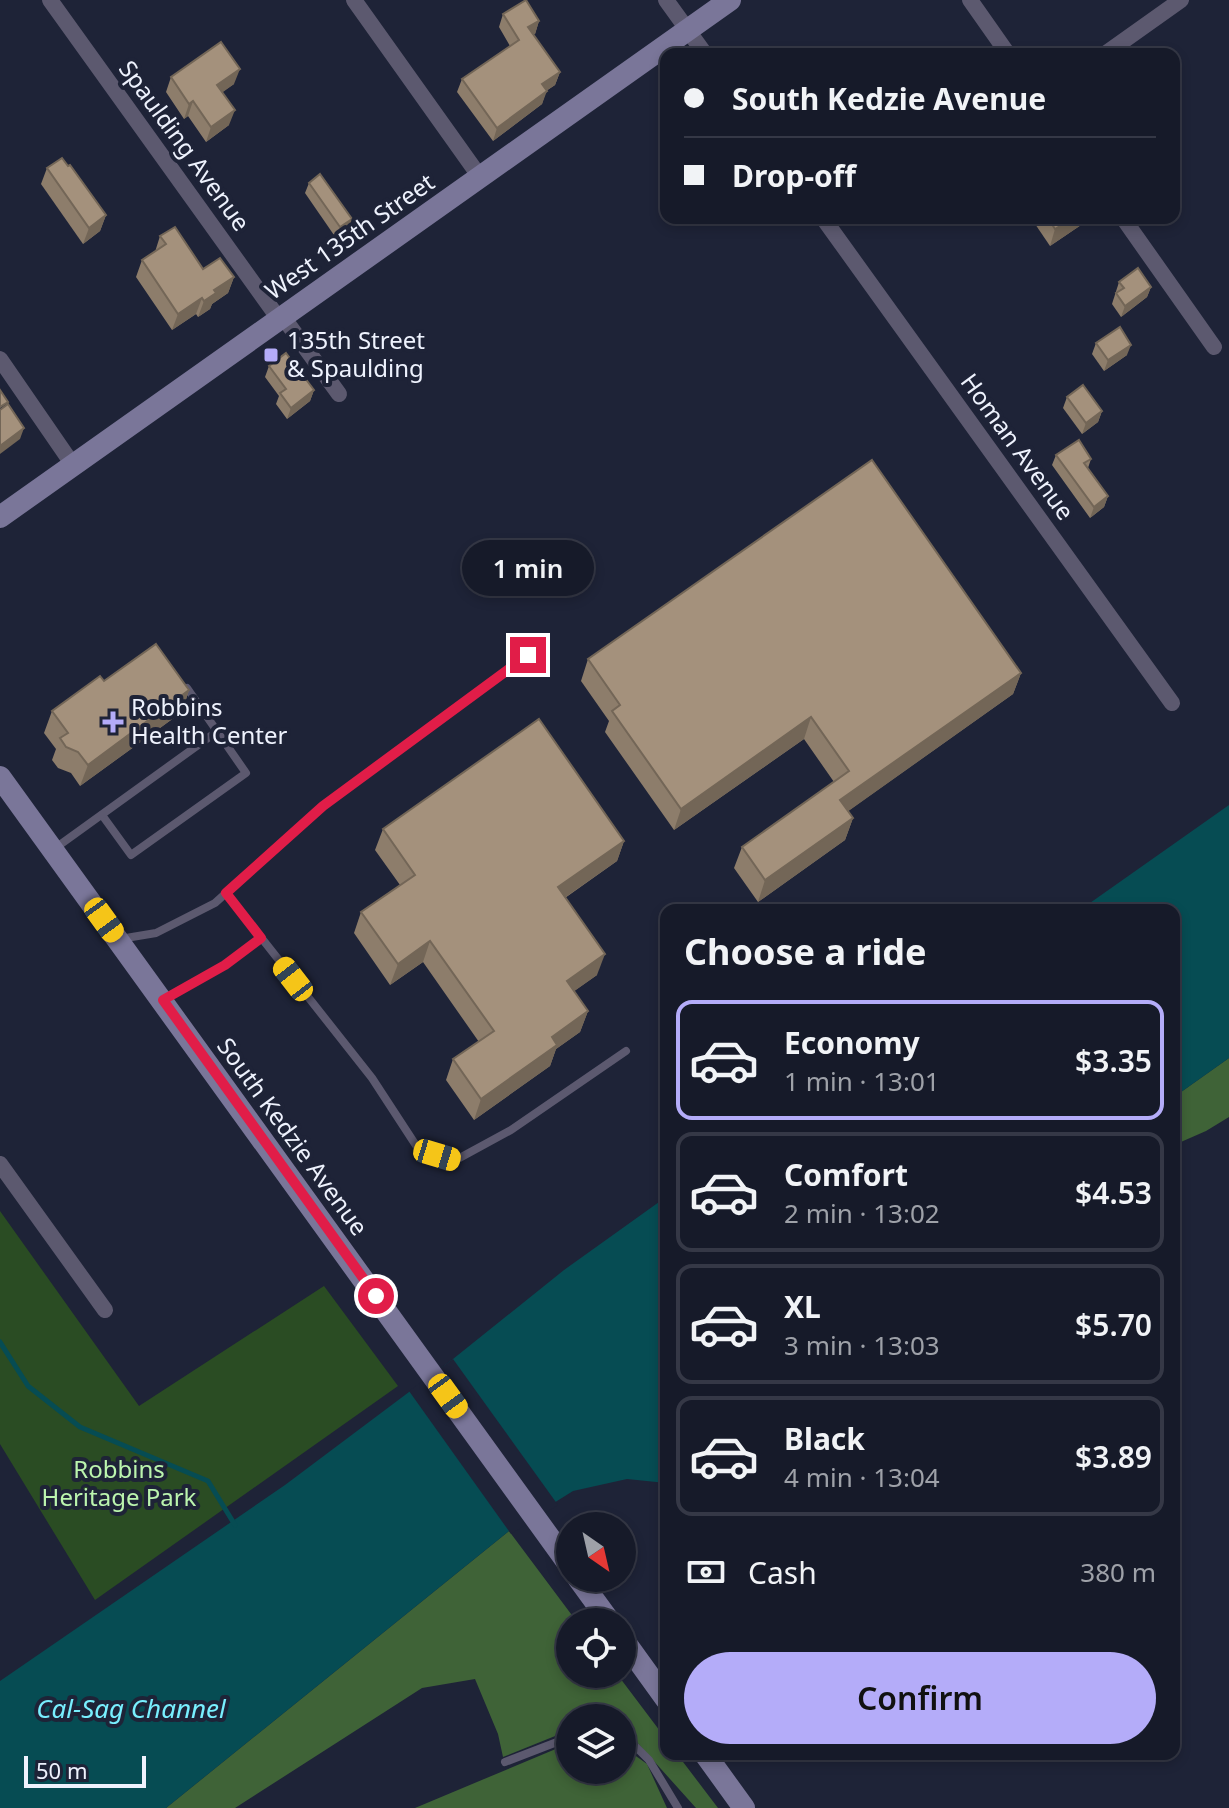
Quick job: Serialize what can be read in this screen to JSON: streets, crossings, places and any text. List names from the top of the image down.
{
  "streets": {
    "main road": ["West 135th Street", "South Kedzie Avenue"],
    "street": ["Spaulding Avenue", "Homan Avenue"]
  },
  "crossings": [
    ["Spaulding Avenue", "West 135th Street"]
  ],
  "water": ["Cal-Sag Channel"],
  "parks": ["Robbins Heritage Park"],
  "places": {
    "transit": ["135th Street & Spaulding"],
    "health": ["Robbins Health Center"]
  },
  "scale_bar": "50 m",
  "north": "bottom right",
  "page": {
    "banner": ["South Kedzie Avenue", "Drop-off"],
    "bubble": "1 min",
    "heading": "Choose a ride",
    "list": [
      {
        "name": "Economy",
        "note": "1 min · 13:01",
        "value": "$3.35"
      },
      {
        "name": "Comfort",
        "note": "2 min · 13:02",
        "value": "$4.53"
      },
      {
        "name": "XL",
        "note": "3 min · 13:03",
        "value": "$5.70"
      },
      {
        "name": "Black",
        "note": "4 min · 13:04",
        "value": "$3.89"
      }
    ],
    "pay": ["Cash", "380 m"],
    "buttons": "Confirm",
    "scale": "50 m"
  }
}
